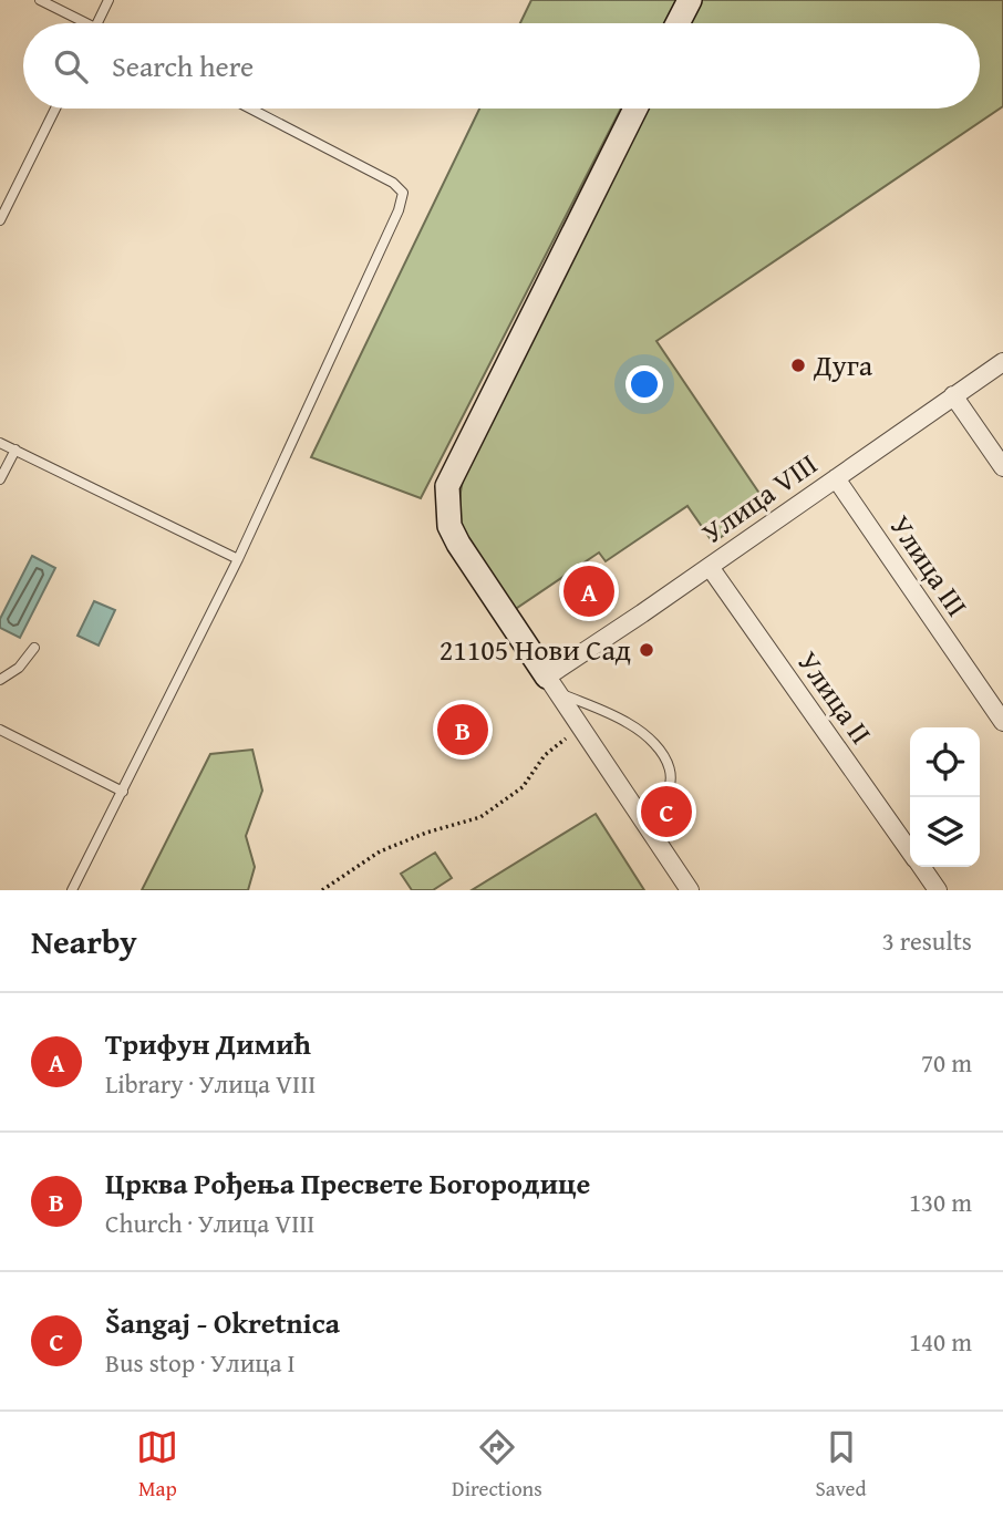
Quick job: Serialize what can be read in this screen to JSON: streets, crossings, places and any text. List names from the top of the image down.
{
  "streets": {
    "street": ["Улица VIII", "Улица III", "Улица II"]
  },
  "crossings": [
    ["Улица VIII", "Улица III"],
    ["Улица VIII", "Улица II"]
  ],
  "places": ["Дуга", "21105 Нови Сад"],
  "page": {
    "search": "Search here",
    "pins": ["A", "B", "C"],
    "heading": ["Nearby", "3 results"],
    "list": [
      {
        "mark": "A",
        "name": "Трифун Димић",
        "note": "Library · Улица VIII",
        "value": "70 m"
      },
      {
        "mark": "B",
        "name": "Црква Рођења Пресвете Богородице",
        "note": "Church · Улица VIII",
        "value": "130 m"
      },
      {
        "mark": "C",
        "name": "Šangaj - Okretnica",
        "note": "Bus stop · Улица I",
        "value": "140 m"
      }
    ],
    "nav": ["Map", "Directions", "Saved"]
  }
}
